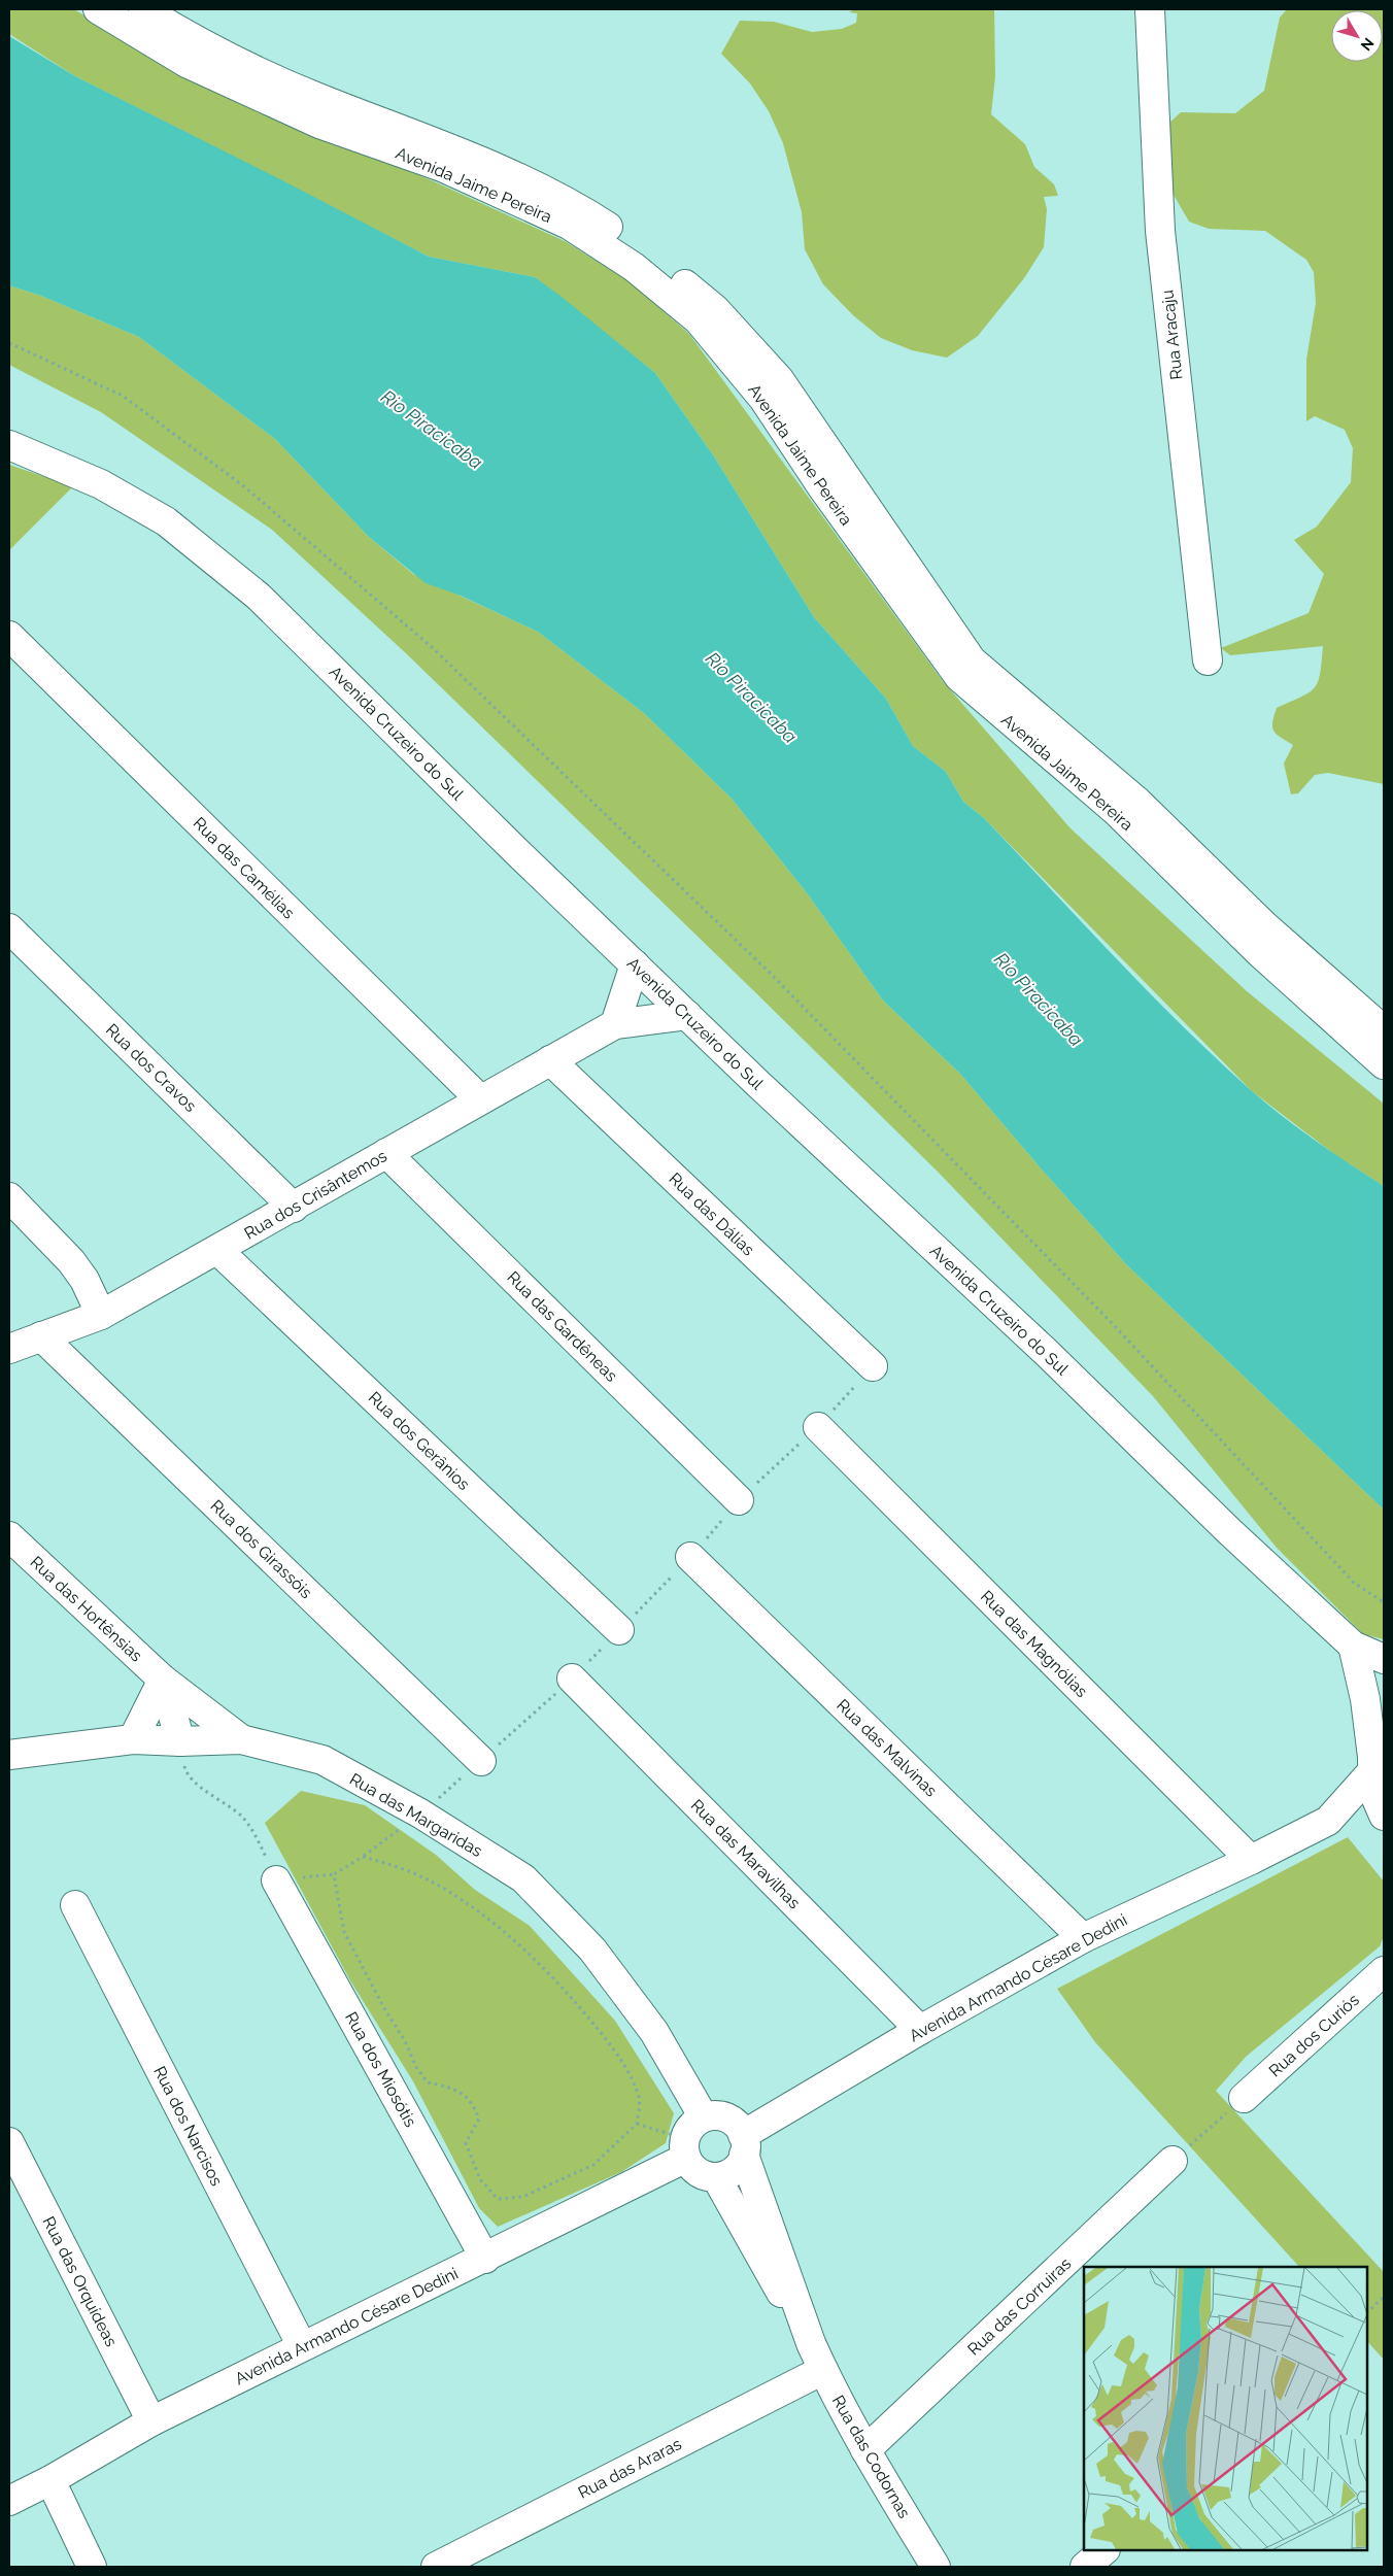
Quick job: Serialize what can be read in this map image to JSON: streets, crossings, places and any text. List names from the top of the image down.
{
  "streets": {
    "street": [
      "Avenida Jaime Pereira",
      "Rua Aracaju",
      "Avenida Cruzeiro do Sul",
      "Rua das Camélias",
      "Rua dos Cravos",
      "Rua dos Crisântemos",
      "Rua das Dálias",
      "Rua das Gardêneas",
      "Rua dos Gerânios",
      "Rua dos Girassóis",
      "Rua das Hortênsias",
      "Rua das Magnólias",
      "Rua das Malvinas",
      "Rua das Margaridas",
      "Rua das Maravilhas",
      "Avenida Armando Césare Dedini",
      "Rua dos Curiós",
      "Rua dos Miosótis",
      "Rua dos Narcisos",
      "Rua das Orquídeas",
      "Rua das Corruiras",
      "Rua das Codornas",
      "Rua das Araras"
    ]
  },
  "crossings": [
    ["Avenida Cruzeiro do Sul", "Rua dos Crisântemos"],
    ["Rua das Camélias", "Rua dos Crisântemos"],
    ["Rua dos Cravos", "Rua dos Crisântemos"],
    ["Rua dos Crisântemos", "Rua das Dálias"],
    ["Rua dos Crisântemos", "Rua das Gardêneas"],
    ["Rua dos Crisântemos", "Rua dos Gerânios"],
    ["Rua dos Crisântemos", "Rua dos Girassóis"],
    ["Rua das Hortênsias", "Rua das Margaridas"],
    ["Rua das Magnólias", "Avenida Armando Césare Dedini"],
    ["Rua das Malvinas", "Avenida Armando Césare Dedini"],
    ["Rua das Margaridas", "Avenida Armando Césare Dedini"],
    ["Rua das Margaridas", "Rua das Codornas"],
    ["Rua das Maravilhas", "Avenida Armando Césare Dedini"],
    ["Avenida Armando Césare Dedini", "Rua dos Miosótis"],
    ["Avenida Armando Césare Dedini", "Rua dos Narcisos"],
    ["Avenida Armando Césare Dedini", "Rua das Orquídeas"],
    ["Avenida Armando Césare Dedini", "Rua das Codornas"],
    ["Rua das Corruiras", "Rua das Codornas"],
    ["Rua das Codornas", "Rua das Araras"]
  ],
  "water": ["Rio Piracicaba"],
  "north": "bottom right"
}
